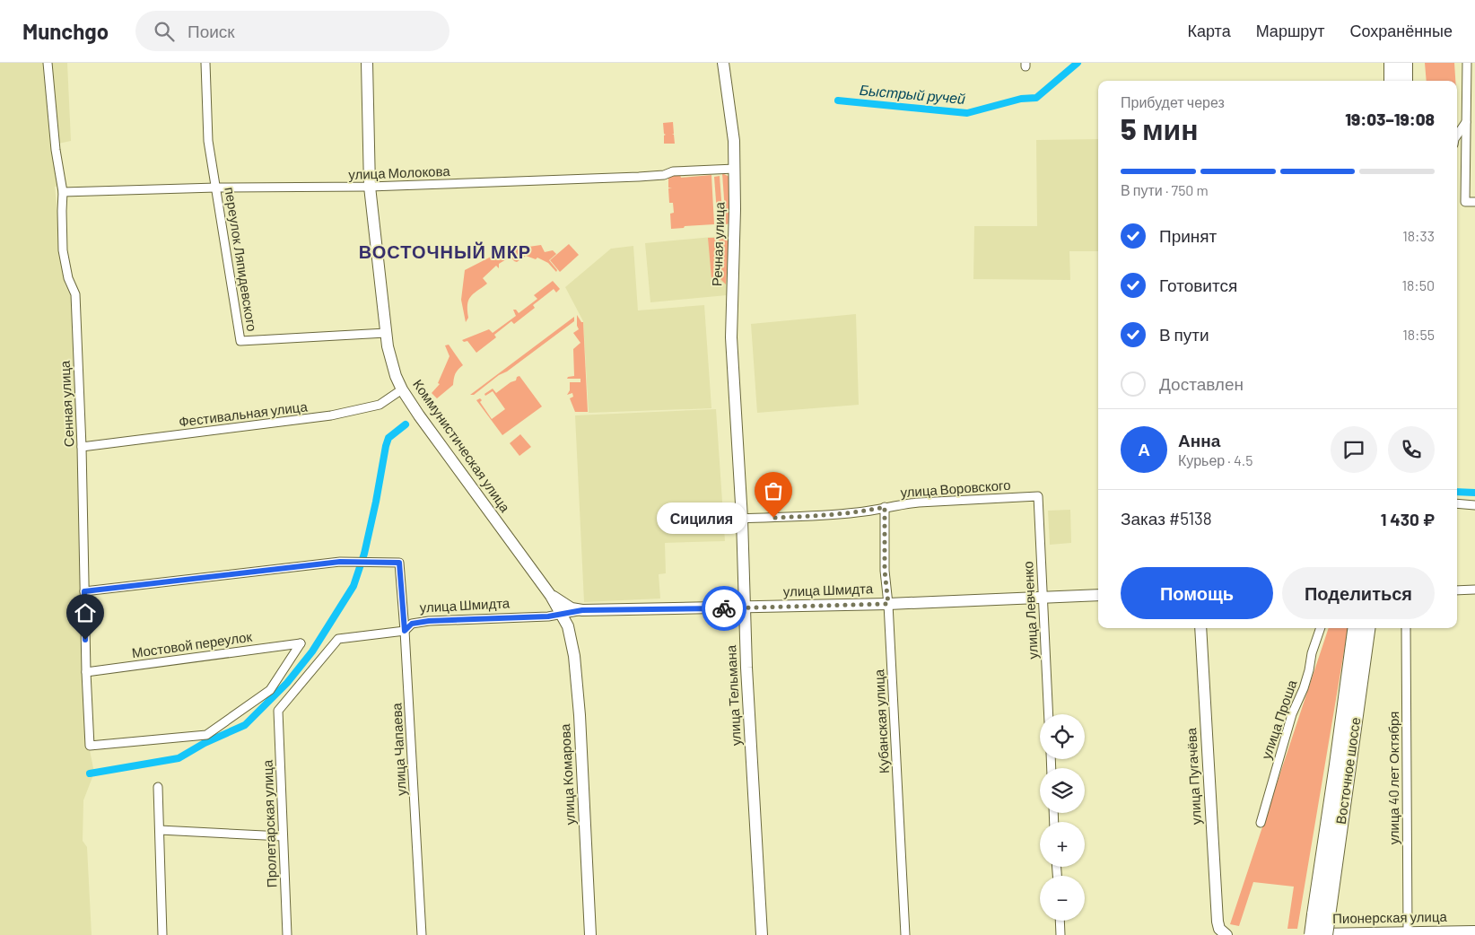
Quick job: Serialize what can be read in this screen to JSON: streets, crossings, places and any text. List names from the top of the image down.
{
  "streets": {
    "highway": ["Восточное шоссе"],
    "street": [
      "улица Молокова",
      "Речная улица",
      "переулок Ляпидевского",
      "Сенная улица",
      "Фестивальная улица",
      "Коммунистическая улица",
      "улица Воровского",
      "улица Шмидта",
      "улица Левченко",
      "Мостовой переулок",
      "улица Тельмана",
      "улица Проша",
      "Кубанская улица",
      "улица Чапаева",
      "улица Комарова",
      "улица Пугачёва",
      "улица 40 лет Октября",
      "Пролетарская улица",
      "Пионерская улица"
    ]
  },
  "crossings": [
    ["улица Молокова", "Речная улица"],
    ["улица Молокова", "переулок Ляпидевского"],
    ["улица Молокова", "Сенная улица"],
    ["улица Молокова", "Коммунистическая улица"],
    ["Речная улица", "улица Тельмана"],
    ["переулок Ляпидевского", "Коммунистическая улица"],
    ["Сенная улица", "Фестивальная улица"],
    ["Сенная улица", "Мостовой переулок"],
    ["Сенная улица", "улица Чапаева"],
    ["Фестивальная улица", "Коммунистическая улица"],
    ["Коммунистическая улица", "улица Шмидта"],
    ["Коммунистическая улица", "улица Комарова"],
    ["улица Воровского", "улица Левченко"],
    ["улица Воровского", "улица Тельмана"],
    ["улица Воровского", "Кубанская улица"],
    ["улица Шмидта", "улица Левченко"],
    ["улица Шмидта", "улица Тельмана"],
    ["улица Шмидта", "Кубанская улица"],
    ["улица Шмидта", "улица Чапаева"],
    ["улица Шмидта", "улица Комарова"],
    ["улица Шмидта", "Пролетарская улица"],
    ["улица 40 лет Октября", "Пионерская улица"]
  ],
  "districts": ["ВОСТОЧНЫЙ МКР"],
  "water": ["Быстрый ручей"],
  "places": ["Сицилия"],
  "page": {
    "header": "Munchgo",
    "search": "Поиск",
    "nav": ["Карта", "Маршрут", "Сохранённые"],
    "heading": ["5 мин", "Прибудет через", "19:03–19:08"],
    "panel": [
      "Анна",
      "Курьер · 4.5",
      "Заказ #5138",
      "1 430 ₽"
    ],
    "bar": "В пути · 750 m",
    "list": [
      ["Принят", "18:33"],
      ["Готовится", "18:50"],
      ["В пути", "18:55"],
      "Доставлен"
    ],
    "round": "А",
    "bubble": "Сицилия",
    "buttons": ["Помощь", "Поделиться"],
    "map_buttons": ["+", "−"]
  }
}
